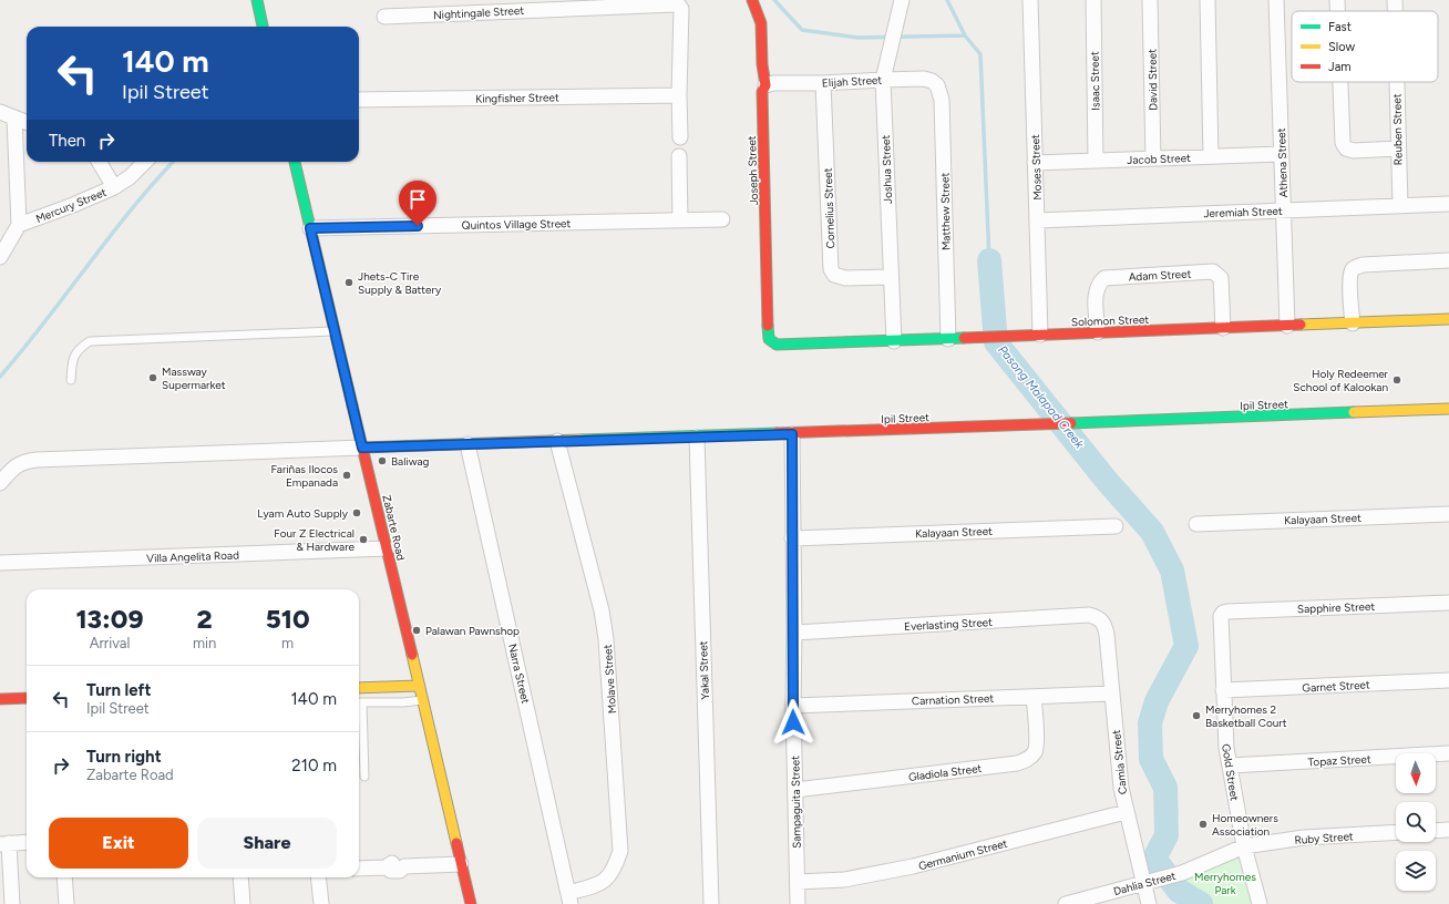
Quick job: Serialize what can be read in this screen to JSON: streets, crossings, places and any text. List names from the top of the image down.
{
  "streets": {
    "street": [
      "Nightingale Street",
      "David Street",
      "Elijah Street",
      "Isaac Street",
      "Kingfisher Street",
      "Reuben Street",
      "Jacob Street",
      "Athena Street",
      "Moses Street",
      "Joshua Street",
      "Joseph Street",
      "Mercury Street",
      "Cornelius Street",
      "Matthew Street",
      "Jeremiah Street",
      "Quintos Village Street",
      "Adam Street",
      "Solomon Street",
      "Ipil Street",
      "Kalayaan Street",
      "Zabarte Road",
      "Villa Angelita Road",
      "Sapphire Street",
      "Everlasting Street",
      "Yakal Street",
      "Narra Street",
      "Molave Street",
      "Garnet Street",
      "Carnation Street",
      "Topaz Street",
      "Camia Street",
      "Gladiola Street",
      "Gold Street",
      "Sampaguita Street",
      "Ruby Street",
      "Germanium Street",
      "Dahlia Street"
    ]
  },
  "crossings": [
    ["Nightingale Street", "Kingfisher Street"],
    ["David Street", "Jacob Street"],
    ["Elijah Street", "Joshua Street"],
    ["Elijah Street", "Joseph Street"],
    ["Elijah Street", "Cornelius Street"],
    ["Elijah Street", "Matthew Street"],
    ["Isaac Street", "Jacob Street"],
    ["Reuben Street", "Jeremiah Street"],
    ["Jacob Street", "Athena Street"],
    ["Jacob Street", "Moses Street"],
    ["Athena Street", "Jeremiah Street"],
    ["Athena Street", "Solomon Street"],
    ["Moses Street", "Jeremiah Street"],
    ["Moses Street", "Solomon Street"],
    ["Joshua Street", "Cornelius Street"],
    ["Joshua Street", "Solomon Street"],
    ["Joseph Street", "Solomon Street"],
    ["Matthew Street", "Solomon Street"],
    ["Quintos Village Street", "Zabarte Road"],
    ["Adam Street", "Solomon Street"],
    ["Ipil Street", "Zabarte Road"],
    ["Ipil Street", "Yakal Street"],
    ["Ipil Street", "Narra Street"],
    ["Ipil Street", "Molave Street"],
    ["Ipil Street", "Sampaguita Street"],
    ["Kalayaan Street", "Sampaguita Street"],
    ["Zabarte Road", "Villa Angelita Road"],
    ["Sapphire Street", "Gold Street"],
    ["Everlasting Street", "Camia Street"],
    ["Everlasting Street", "Sampaguita Street"],
    ["Narra Street", "Molave Street"],
    ["Garnet Street", "Gold Street"],
    ["Carnation Street", "Camia Street"],
    ["Carnation Street", "Gladiola Street"],
    ["Carnation Street", "Sampaguita Street"],
    ["Topaz Street", "Gold Street"],
    ["Camia Street", "Germanium Street"],
    ["Camia Street", "Dahlia Street"],
    ["Gladiola Street", "Sampaguita Street"],
    ["Gold Street", "Ruby Street"],
    ["Gold Street", "Dahlia Street"],
    ["Sampaguita Street", "Germanium Street"],
    ["Ruby Street", "Dahlia Street"]
  ],
  "water": ["Pasong Malapad Creek"],
  "parks": ["Merryhomes Park"],
  "places": [
    "Jhets-C Tire Supply & Battery",
    "Massway Supermarket",
    "Holy Redeemer School of Kalookan",
    "Baliwag",
    "Fariñas Ilocos Empanada",
    "Lyam Auto Supply",
    "Four Z Electrical & Hardware",
    "Palawan Pawnshop",
    "Merryhomes 2 Basketball Court",
    "Homeowners Association"
  ],
  "legend": ["Fast", "Slow", "Jam"],
  "north": "bottom",
  "page": {
    "turn": ["140 m", "Ipil Street"],
    "then": "Then",
    "eta": [
      "13:09",
      "Arrival",
      "2",
      "min",
      "510",
      "m"
    ],
    "list": [
      {
        "name": "Turn left",
        "note": "Ipil Street",
        "value": "140 m"
      },
      {
        "name": "Turn right",
        "note": "Zabarte Road",
        "value": "210 m"
      }
    ],
    "buttons": ["Exit", "Share"]
  }
}
